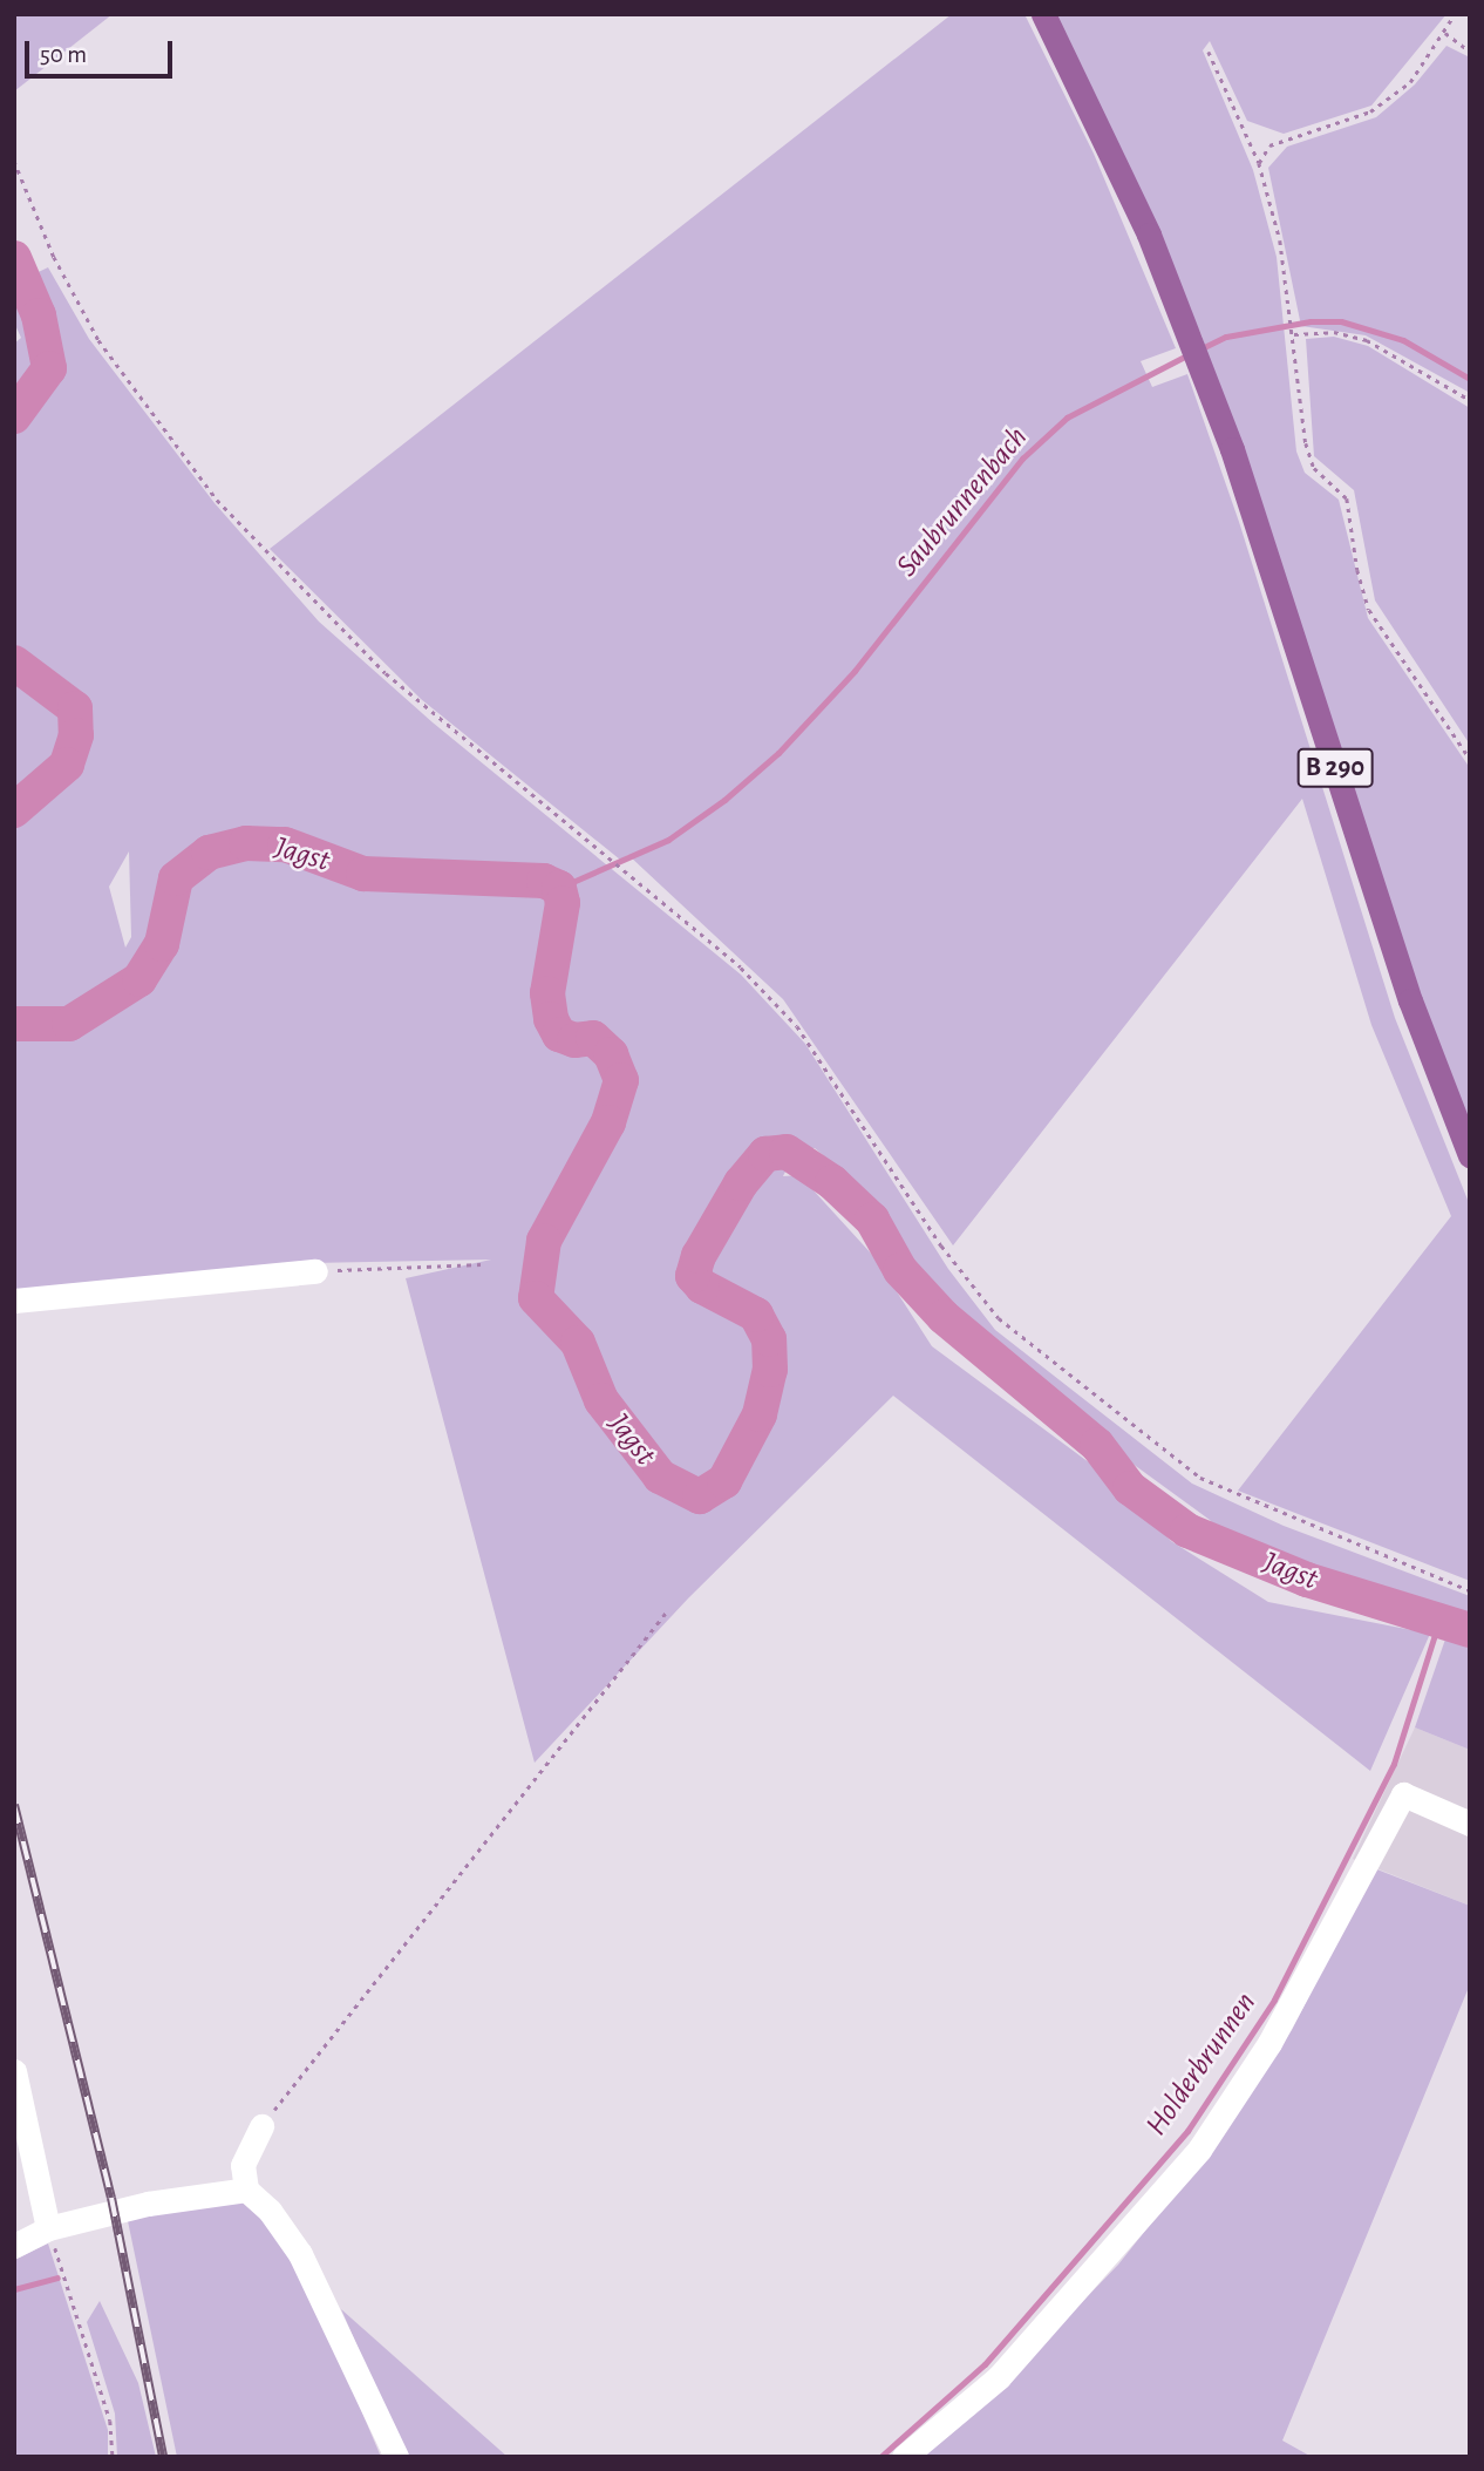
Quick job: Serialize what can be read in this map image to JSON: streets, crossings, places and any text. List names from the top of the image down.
{
  "streets": {
    "main road": ["B 290"]
  },
  "water": ["Saubrunnenbach", "Jagst", "Holderbrunnen"],
  "scale_bar": "50 m"
}
